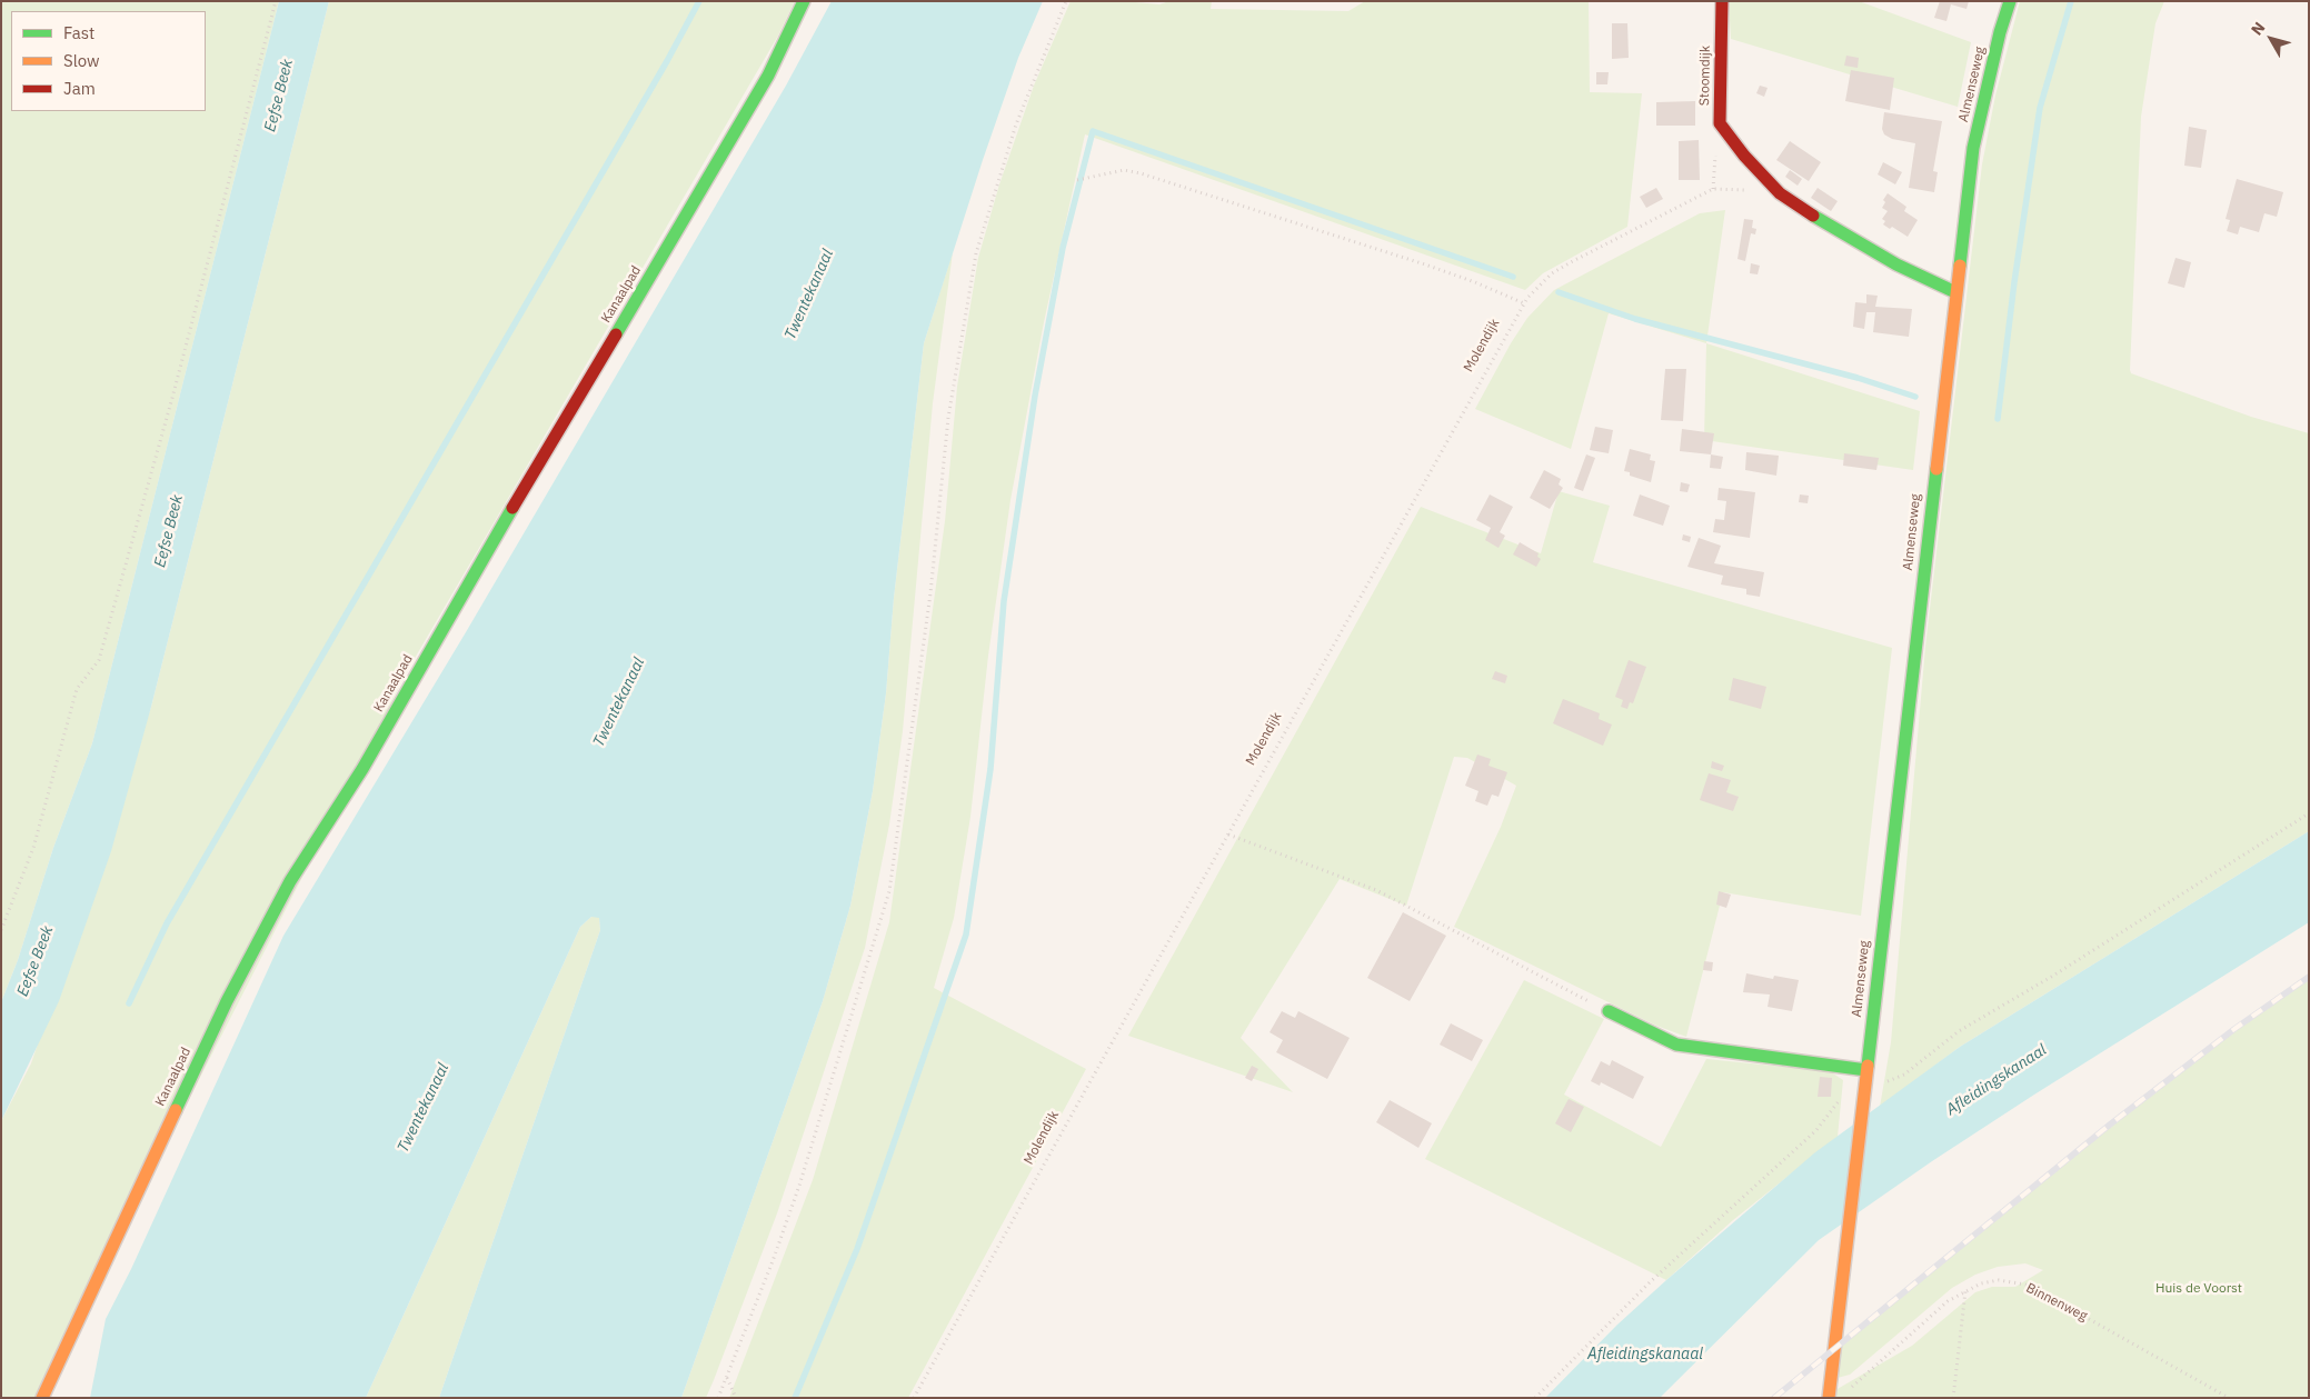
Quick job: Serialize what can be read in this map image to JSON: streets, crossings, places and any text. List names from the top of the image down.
{
  "streets": {
    "street": ["Stoomdijk", "Almenseweg", "Kanaalpad"],
    "path": ["Molendijk", "Binnenweg"]
  },
  "crossings": [
    ["Stoomdijk", "Almenseweg"]
  ],
  "water": ["Eefse Beek", "Twentekanaal", "Afleidingskanaal"],
  "parks": ["Huis de Voorst"],
  "legend": ["Fast", "Slow", "Jam"],
  "north": "top left"
}
